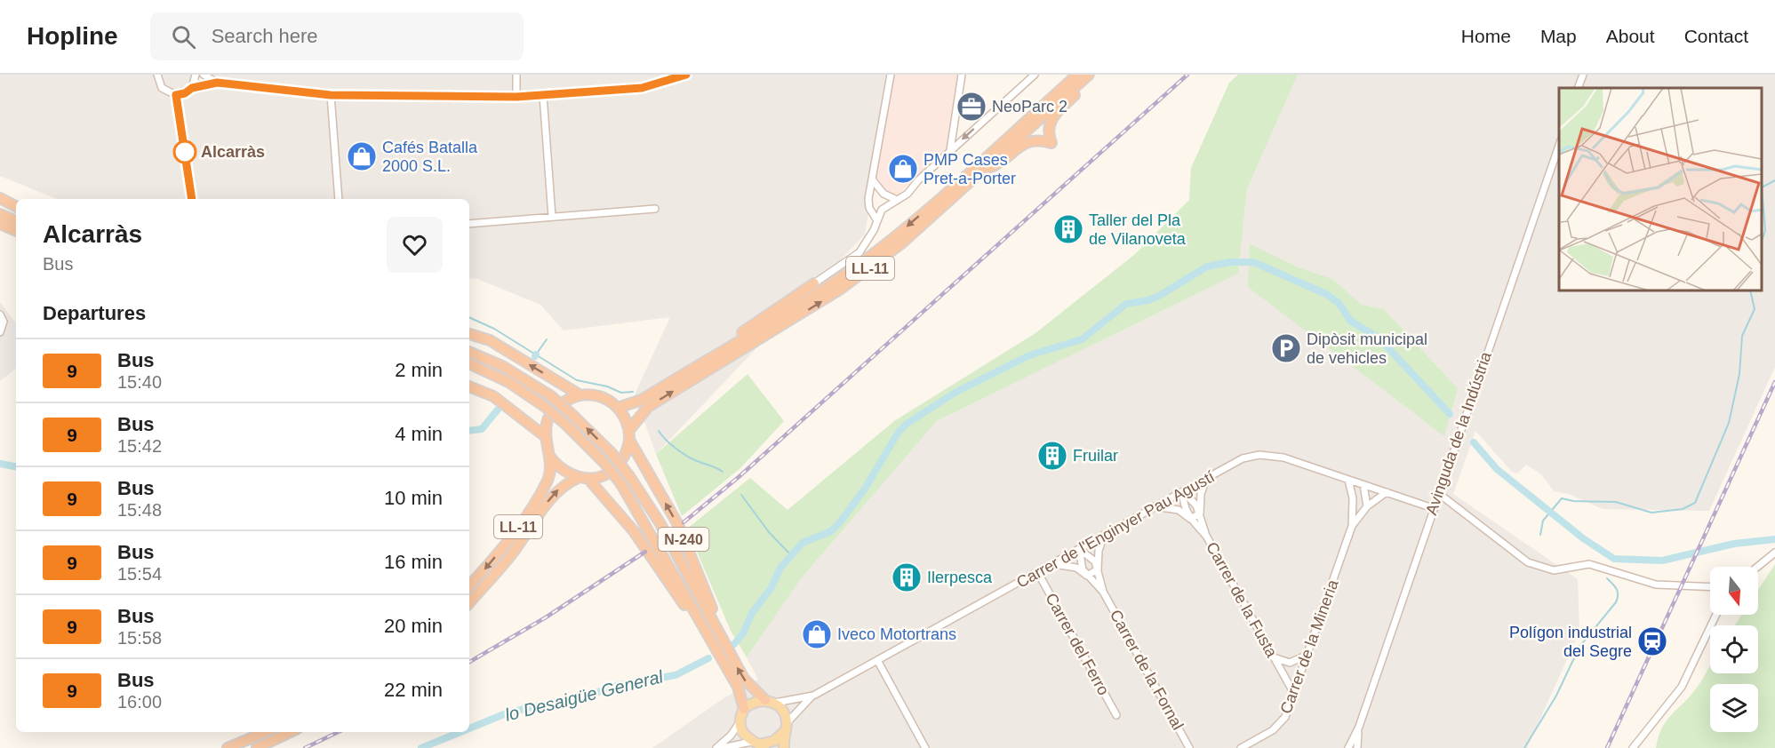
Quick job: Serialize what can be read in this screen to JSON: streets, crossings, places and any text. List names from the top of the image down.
{
  "streets": {
    "highway": ["LL-11", "N-240"],
    "street": [
      "Avinguda de la Indústria",
      "Carrer de l'Enginyer Pau Agustí",
      "Carrer de la Fusta",
      "Carrer del Ferro",
      "Carrer de la Mineria",
      "Carrer de la Fornal"
    ]
  },
  "crossings": [
    ["LL-11", "N-240"],
    ["Avinguda de la Indústria", "Carrer de l'Enginyer Pau Agustí"],
    ["Carrer de l'Enginyer Pau Agustí", "N-240"],
    ["Carrer de l'Enginyer Pau Agustí", "Carrer de la Fusta"],
    ["Carrer de l'Enginyer Pau Agustí", "Carrer del Ferro"],
    ["Carrer de l'Enginyer Pau Agustí", "Carrer de la Mineria"],
    ["Carrer de l'Enginyer Pau Agustí", "Carrer de la Fornal"],
    ["Carrer de la Fusta", "Carrer de la Mineria"]
  ],
  "water": ["lo Desaigüe General"],
  "places": {
    "office": ["NeoParc 2"],
    "other": ["Alcarràs"],
    "shop": ["Cafés Batalla 2000 S.L.", "PMP Cases Pret-a-Porter", "Iveco Motortrans"],
    "building": ["Taller del Pla de Vilanoveta", "Fruilar", "Ilerpesca"],
    "parking": ["Dipòsit municipal de vehicles"],
    "station": ["Polígon industrial del Segre"]
  },
  "lines": ["bus line 9"],
  "north": "bottom",
  "page": {
    "header": "Hopline",
    "search": "Search here",
    "nav": [
      "Home",
      "Map",
      "About",
      "Contact"
    ],
    "heading": [
      ["Alcarràs", "Bus"],
      "Departures"
    ],
    "list": [
      {
        "mark": "9",
        "name": "Bus",
        "note": "15:40",
        "value": "2 min"
      },
      {
        "mark": "9",
        "name": "Bus",
        "note": "15:42",
        "value": "4 min"
      },
      {
        "mark": "9",
        "name": "Bus",
        "note": "15:48",
        "value": "10 min"
      },
      {
        "mark": "9",
        "name": "Bus",
        "note": "15:54",
        "value": "16 min"
      },
      {
        "mark": "9",
        "name": "Bus",
        "note": "15:58",
        "value": "20 min"
      },
      {
        "mark": "9",
        "name": "Bus",
        "note": "16:00",
        "value": "22 min"
      }
    ]
  }
}
